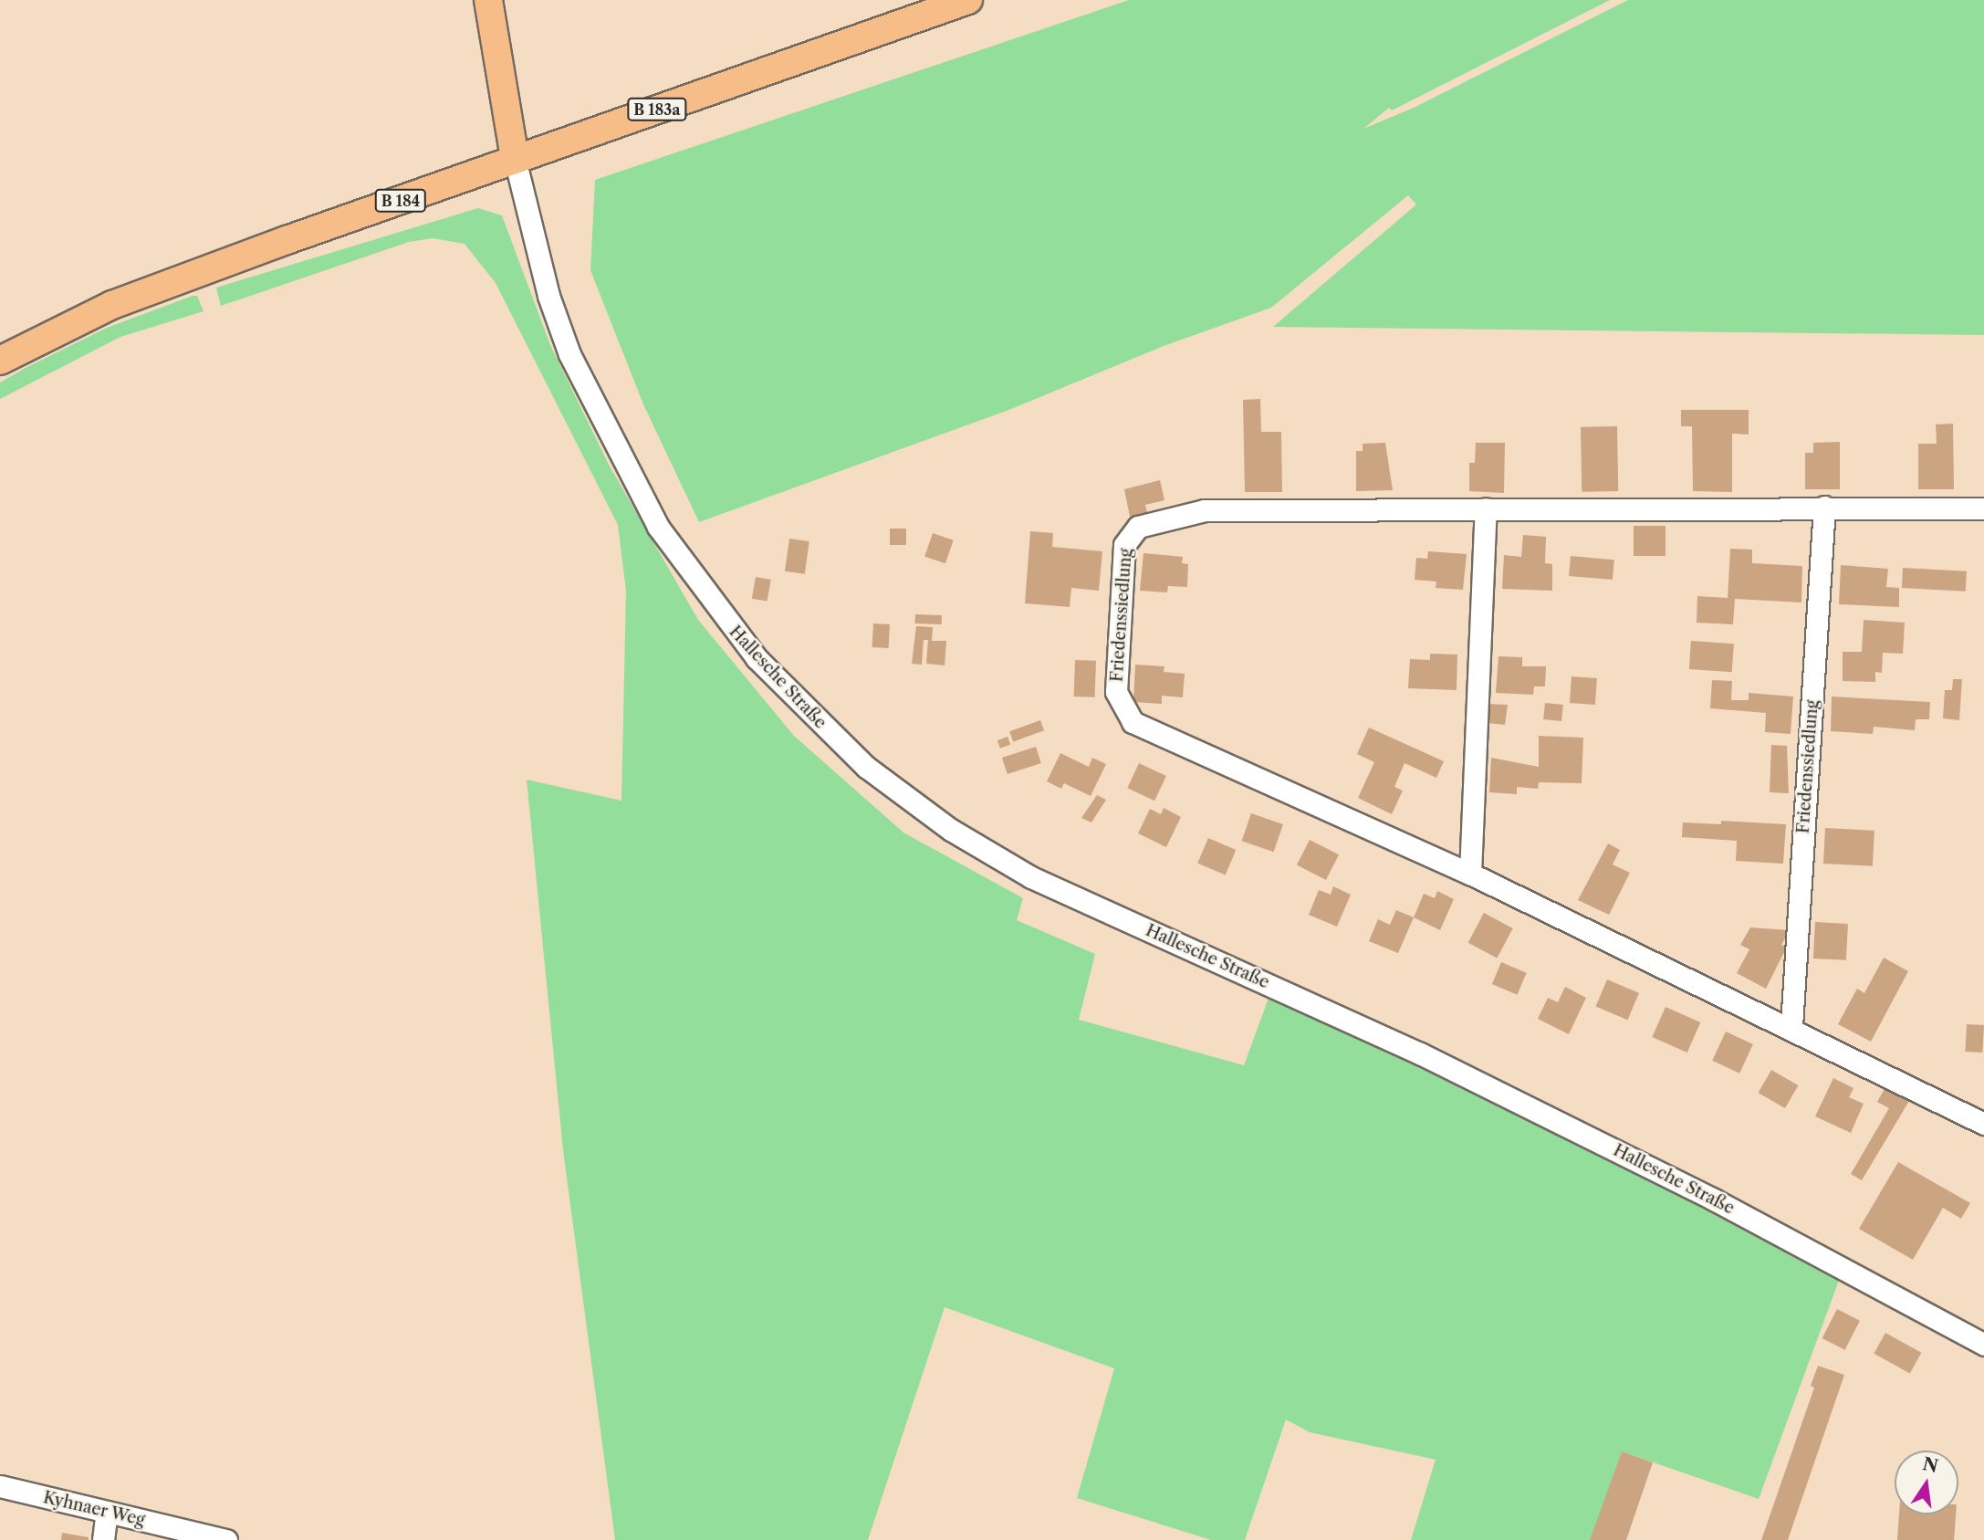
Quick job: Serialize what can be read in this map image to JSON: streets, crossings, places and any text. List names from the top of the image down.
{
  "streets": {
    "main road": ["B 183a", "B 184"],
    "street": ["Friedenssiedlung", "Hallesche Straße", "Kyhnaer Weg"]
  },
  "crossings": [
    ["B 183a", "B 184"],
    ["B 183a", "Hallesche Straße"],
    ["B 184", "Hallesche Straße"]
  ],
  "north": "top"
}
